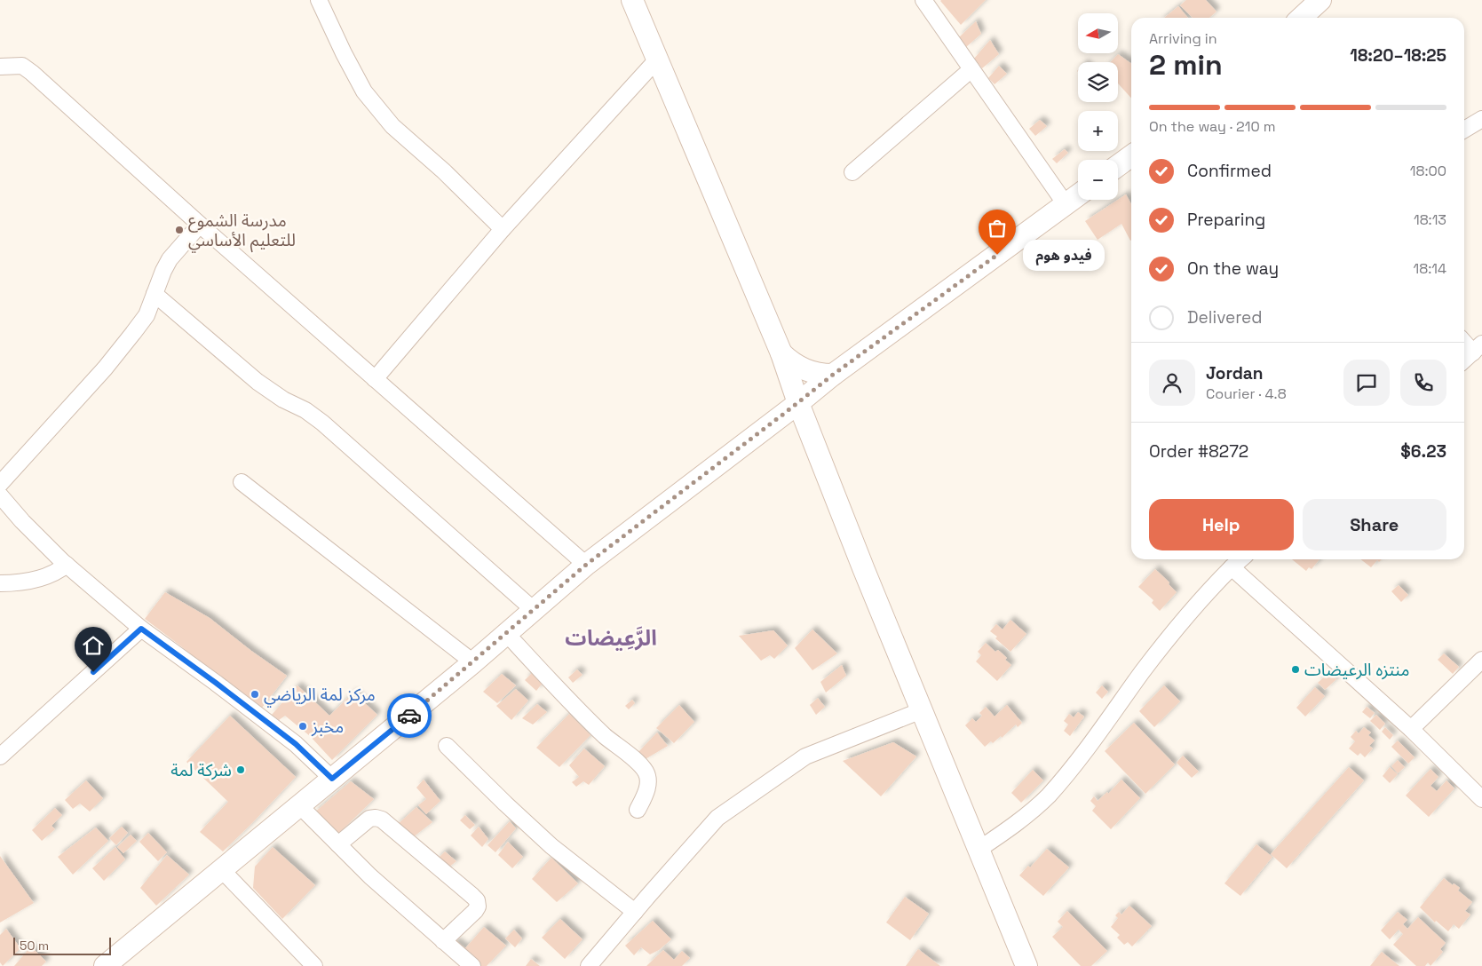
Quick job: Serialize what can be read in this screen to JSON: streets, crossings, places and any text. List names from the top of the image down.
{
  "districts": ["الرَّعِيضات"],
  "places": [
    "مدرسة الشموع للتعليم الأساسي",
    "فيدو هوم",
    "منتزه الرعيضات",
    "مركز لمة الرياضي",
    "مخبز",
    "شركة لمة"
  ],
  "scale_bar": "50 m",
  "north": "left",
  "page": {
    "map_buttons": ["+", "−"],
    "heading": ["2 min", "Arriving in", "18:20–18:25"],
    "panel": [
      "Jordan",
      "Courier · 4.8",
      "Order #8272",
      "$6.23"
    ],
    "bar": "On the way · 210 m",
    "list": [
      ["Confirmed", "18:00"],
      ["Preparing", "18:13"],
      ["On the way", "18:14"],
      "Delivered"
    ],
    "bubble": "فيدو هوم",
    "buttons": ["Help", "Share"],
    "scale": "50 m"
  }
}
